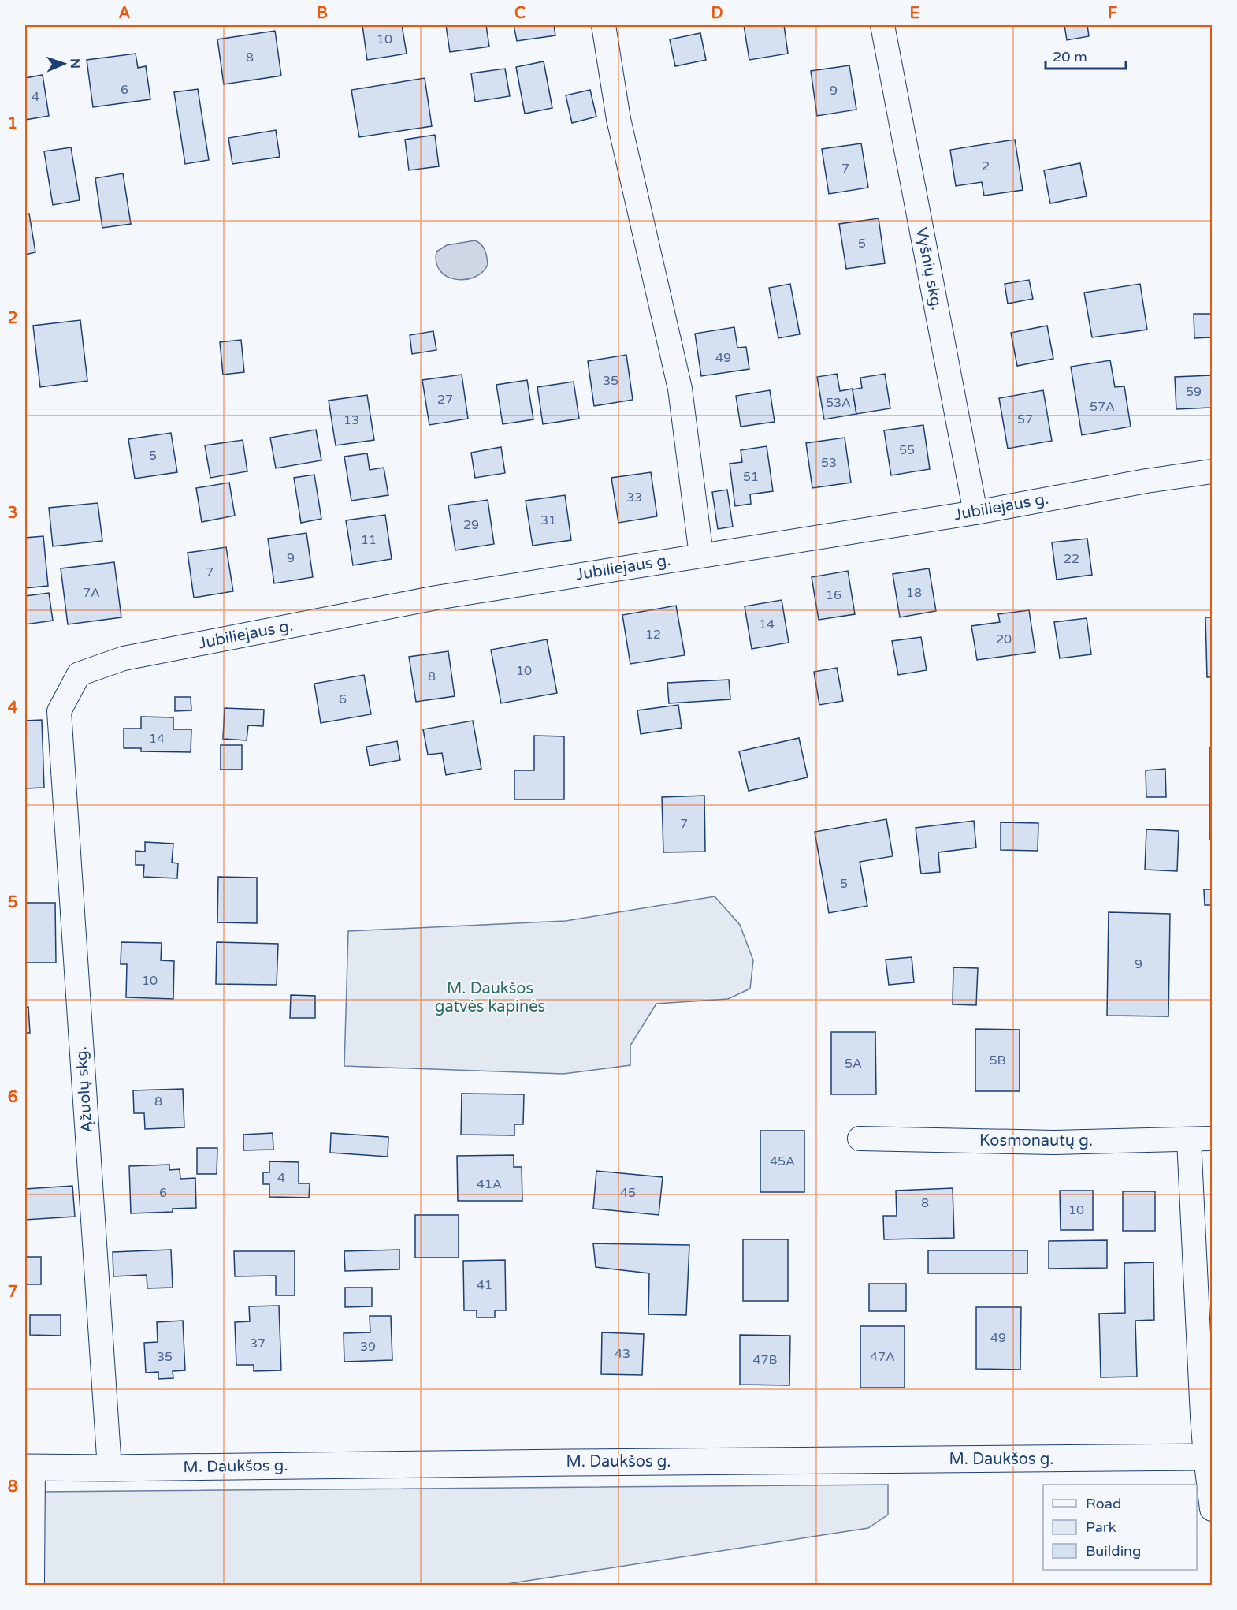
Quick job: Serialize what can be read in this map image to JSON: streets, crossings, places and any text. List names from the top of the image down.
{
  "streets": {
    "main road": ["M. Daukšos g."],
    "street": [
      "Vyšnių skg.",
      "Jubiliejaus g.",
      "Ąžuolų skg.",
      "Kosmonautų g."
    ]
  },
  "crossings": [
    ["Vyšnių skg.", "Jubiliejaus g."],
    ["Jubiliejaus g.", "Ąžuolų skg."],
    ["Ąžuolų skg.", "M. Daukšos g."]
  ],
  "parks": ["M. Daukšos gatvės kapinės"],
  "house_numbers": [
    "10",
    "8",
    "6",
    "9",
    "4",
    "2",
    "7",
    "5",
    "49",
    "35",
    "59",
    "27",
    "53A",
    "57A",
    "57",
    "13",
    "55",
    "5",
    "53",
    "51",
    "33",
    "31",
    "29",
    "11",
    "9",
    "22",
    "7",
    "7A",
    "18",
    "16",
    "14",
    "12",
    "20",
    "10",
    "8",
    "6",
    "14",
    "7",
    "5",
    "9",
    "10",
    "5B",
    "5A",
    "8",
    "45A",
    "4",
    "41A",
    "6",
    "45",
    "8",
    "10",
    "41",
    "49",
    "37",
    "39",
    "43",
    "35",
    "47A",
    "47B"
  ],
  "legend": ["Road", "Park", "Building"],
  "scale_bar": "20 m",
  "north": "right",
  "grid": {
    "columns": [
      "A",
      "B",
      "C",
      "D",
      "E",
      "F"
    ],
    "rows": [
      "1",
      "2",
      "3",
      "4",
      "5",
      "6",
      "7",
      "8"
    ]
  }
}
